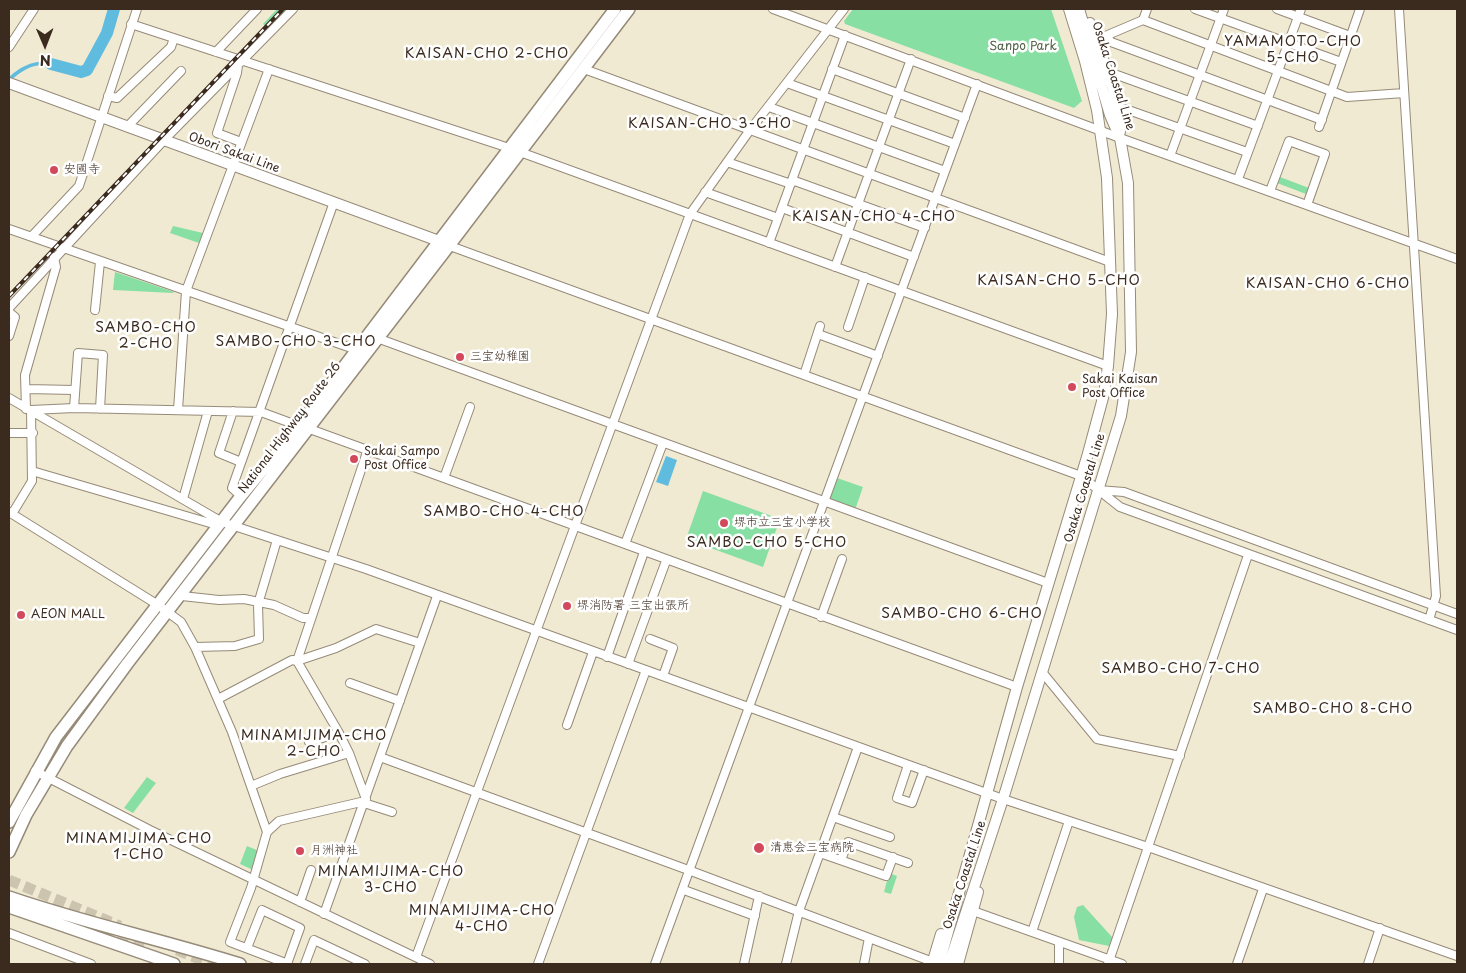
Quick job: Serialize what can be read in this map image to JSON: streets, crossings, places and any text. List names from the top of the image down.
{
  "streets": {
    "highway": ["National Highway Route 26"],
    "main road": ["Osaka Coastal Line", "Obori Sakai Line"]
  },
  "crossings": [
    ["Obori Sakai Line", "National Highway Route 26"]
  ],
  "districts": [
    "YAMAMOTO-CHO 5-CHO",
    "KAISAN-CHO 2-CHO",
    "KAISAN-CHO 3-CHO",
    "KAISAN-CHO 4-CHO",
    "KAISAN-CHO 5-CHO",
    "KAISAN-CHO 6-CHO",
    "SAMBO-CHO 2-CHO",
    "SAMBO-CHO 3-CHO",
    "SAMBO-CHO 4-CHO",
    "SAMBO-CHO 5-CHO",
    "SAMBO-CHO 6-CHO",
    "SAMBO-CHO 7-CHO",
    "SAMBO-CHO 8-CHO",
    "MINAMIJIMA-CHO 2-CHO",
    "MINAMIJIMA-CHO 1-CHO",
    "MINAMIJIMA-CHO 3-CHO",
    "MINAMIJIMA-CHO 4-CHO"
  ],
  "parks": ["Sanpo Park"],
  "places": [
    "安國寺",
    "三宝幼稚園",
    "Sakai Kaisan Post Office",
    "Sakai Sampo Post Office",
    "堺市立三宝小学校",
    "堺消防署 三宝出張所",
    "AEON MALL",
    "清恵会三宝病院",
    "月洲神社"
  ],
  "north": "bottom"
}
